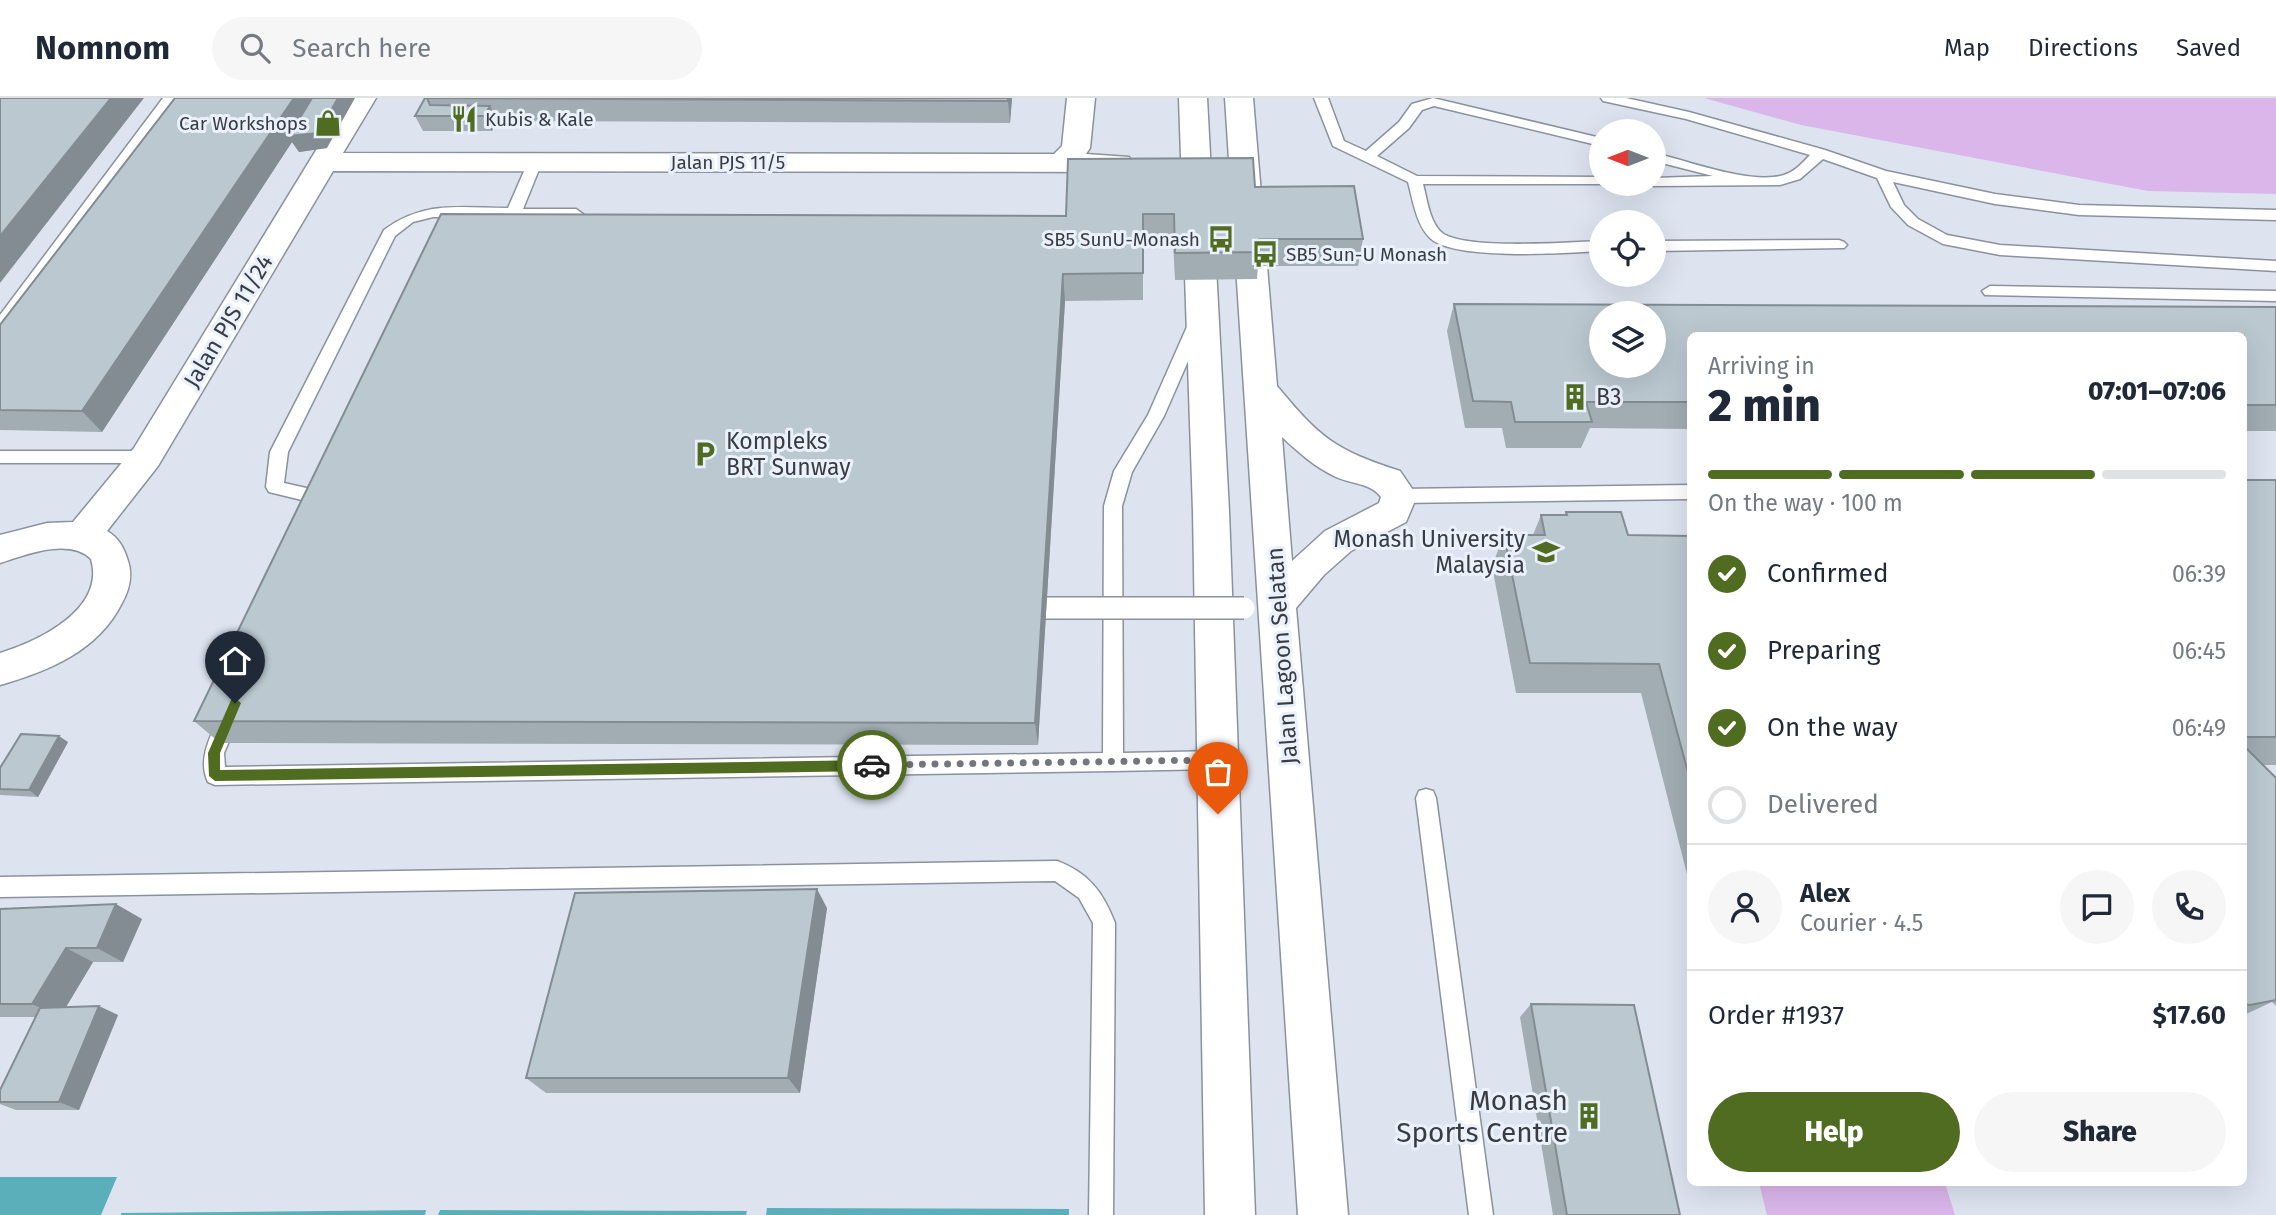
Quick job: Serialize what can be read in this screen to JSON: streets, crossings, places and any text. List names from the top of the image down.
{
  "streets": {
    "main road": ["Jalan PJS 11/5", "Jalan PJS 11/24", "Jalan Lagoon Selatan"]
  },
  "crossings": [
    ["Jalan PJS 11/5", "Jalan PJS 11/24"]
  ],
  "places": {
    "restaurant": ["Kubis & Kale"],
    "shop": ["Car Workshops"],
    "bus stop": ["SB5 SunU-Monash", "SB5 Sun-U Monash"],
    "building": ["B3", "Monash Sports Centre"],
    "parking": ["Kompleks BRT Sunway"],
    "school or university": ["Monash University Malaysia"]
  },
  "north": "left",
  "page": {
    "header": "Nomnom",
    "search": "Search here",
    "nav": ["Map", "Directions", "Saved"],
    "heading": ["2 min", "Arriving in", "07:01–07:06"],
    "panel": [
      "Alex",
      "Courier · 4.5",
      "Order #1937",
      "$17.60"
    ],
    "bar": "On the way · 100 m",
    "list": [
      ["Confirmed", "06:39"],
      ["Preparing", "06:45"],
      ["On the way", "06:49"],
      "Delivered"
    ],
    "buttons": ["Help", "Share"]
  }
}
